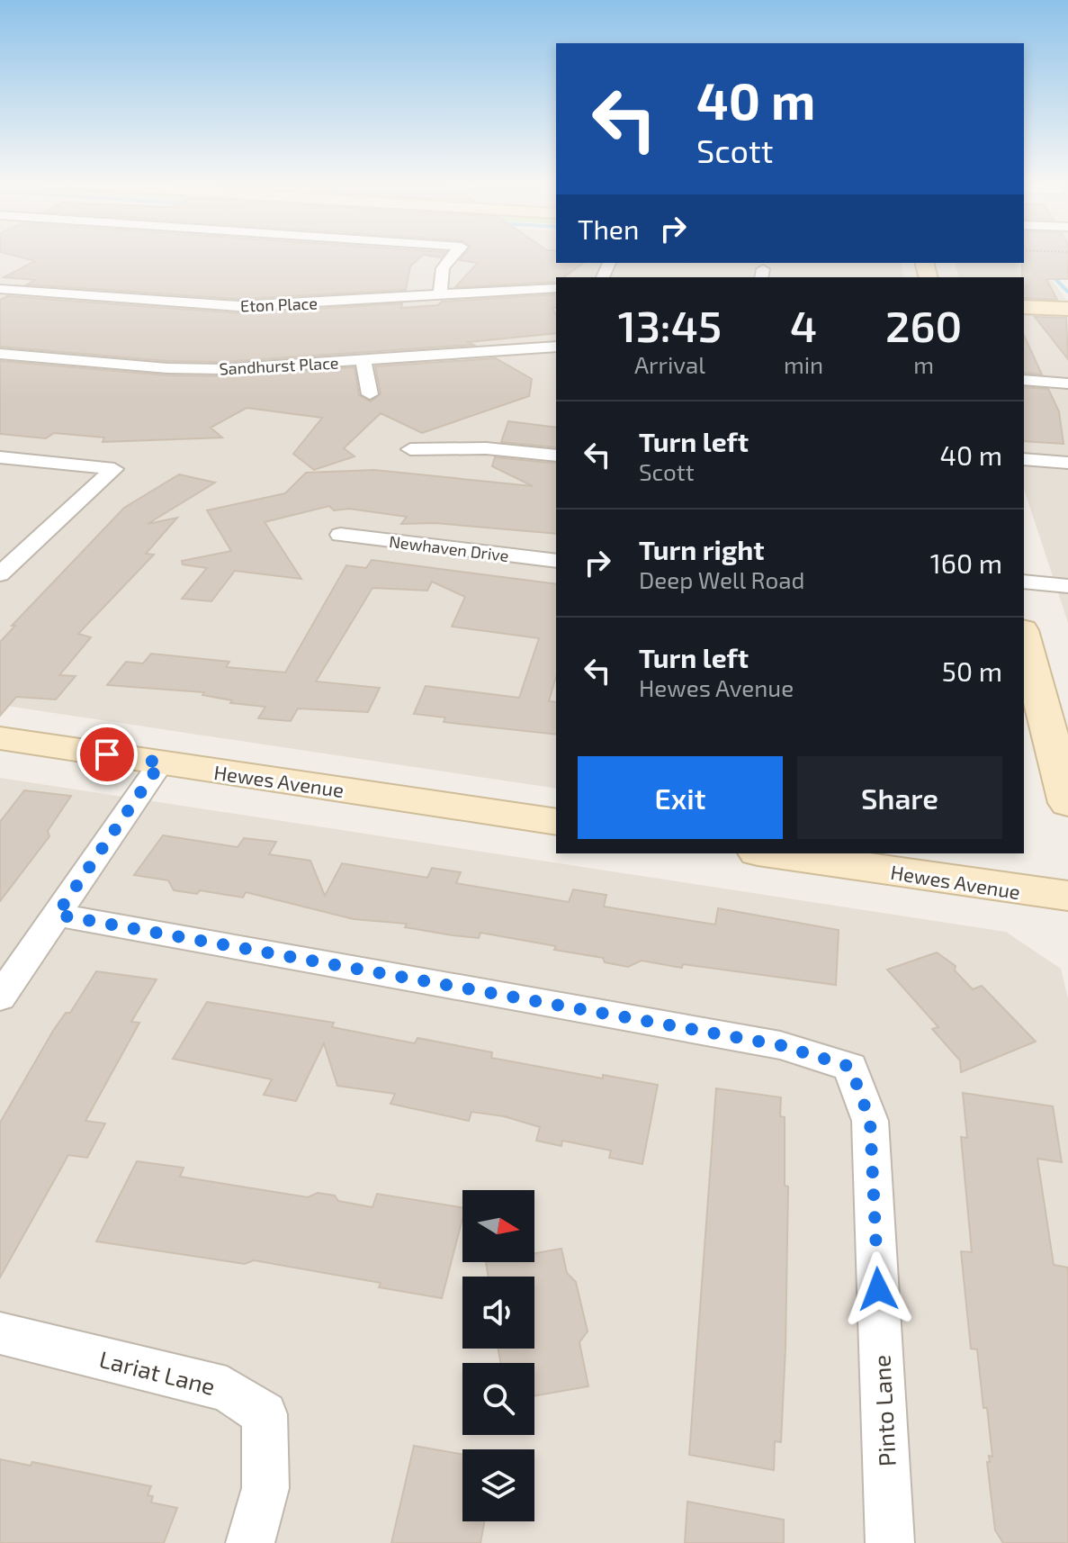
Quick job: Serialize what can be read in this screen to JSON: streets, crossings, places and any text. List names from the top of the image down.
{
  "streets": {
    "street": [
      "Eton Place",
      "Sandhurst Place",
      "Newhaven Drive",
      "Hewes Avenue",
      "Lariat Lane",
      "Pinto Lane"
    ]
  },
  "north": "right",
  "page": {
    "turn": ["40 m", "Scott"],
    "then": "Then",
    "eta": [
      "13:45",
      "Arrival",
      "4",
      "min",
      "260",
      "m"
    ],
    "list": [
      {
        "name": "Turn left",
        "note": "Scott",
        "value": "40 m"
      },
      {
        "name": "Turn right",
        "note": "Deep Well Road",
        "value": "160 m"
      },
      {
        "name": "Turn left",
        "note": "Hewes Avenue",
        "value": "50 m"
      }
    ],
    "buttons": ["Exit", "Share"]
  }
}
